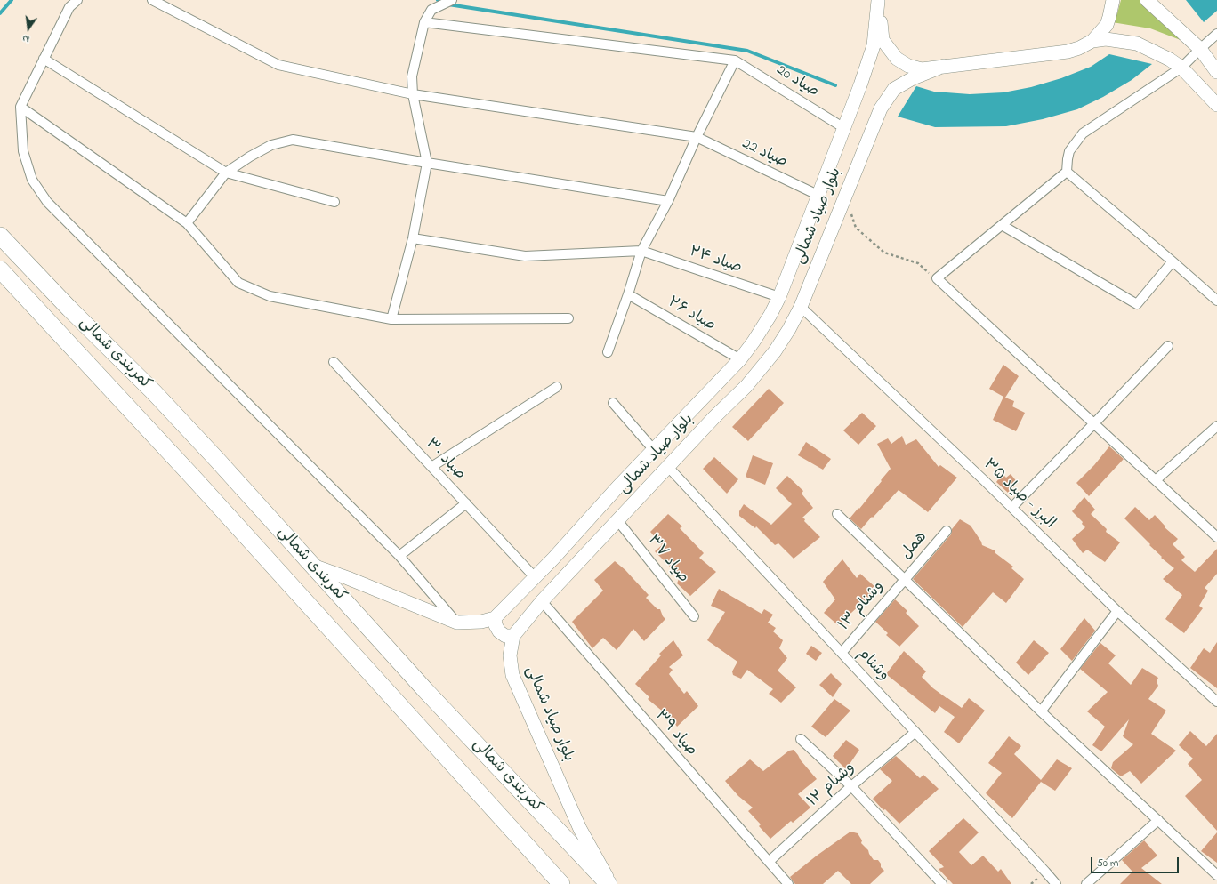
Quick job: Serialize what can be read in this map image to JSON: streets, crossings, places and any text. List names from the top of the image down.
{
  "streets": {
    "highway": ["کمربندی شمالی"],
    "main road": ["بلوار صیاد شمالی"],
    "street": [
      "صیاد 20",
      "صیاد 22",
      "صیاد ۲۴",
      "صیاد ۲۶",
      "صیاد ۳۰",
      "البرز - صیاد ۳۵",
      "همل",
      "صیاد ۳۷",
      "وشنام ۱۳",
      "وشنام",
      "صیاد ۳۹",
      "وشنام ۱۲"
    ]
  },
  "crossings": [
    ["صیاد 20", "بلوار صیاد شمالی"],
    ["صیاد 22", "بلوار صیاد شمالی"],
    ["بلوار صیاد شمالی", "صیاد ۲۴"],
    ["بلوار صیاد شمالی", "صیاد ۲۶"],
    ["بلوار صیاد شمالی", "کمربندی شمالی"],
    ["بلوار صیاد شمالی", "صیاد ۳۰"],
    ["بلوار صیاد شمالی", "البرز - صیاد ۳۵"],
    ["بلوار صیاد شمالی", "صیاد ۳۷"],
    ["بلوار صیاد شمالی", "وشنام"],
    ["بلوار صیاد شمالی", "صیاد ۳۹"],
    ["همل", "وشنام ۱۳"],
    ["وشنام ۱۳", "وشنام"],
    ["وشنام", "وشنام ۱۲"],
    ["صیاد ۳۹", "وشنام ۱۲"]
  ],
  "scale_bar": "50 m",
  "north": "bottom"
}
